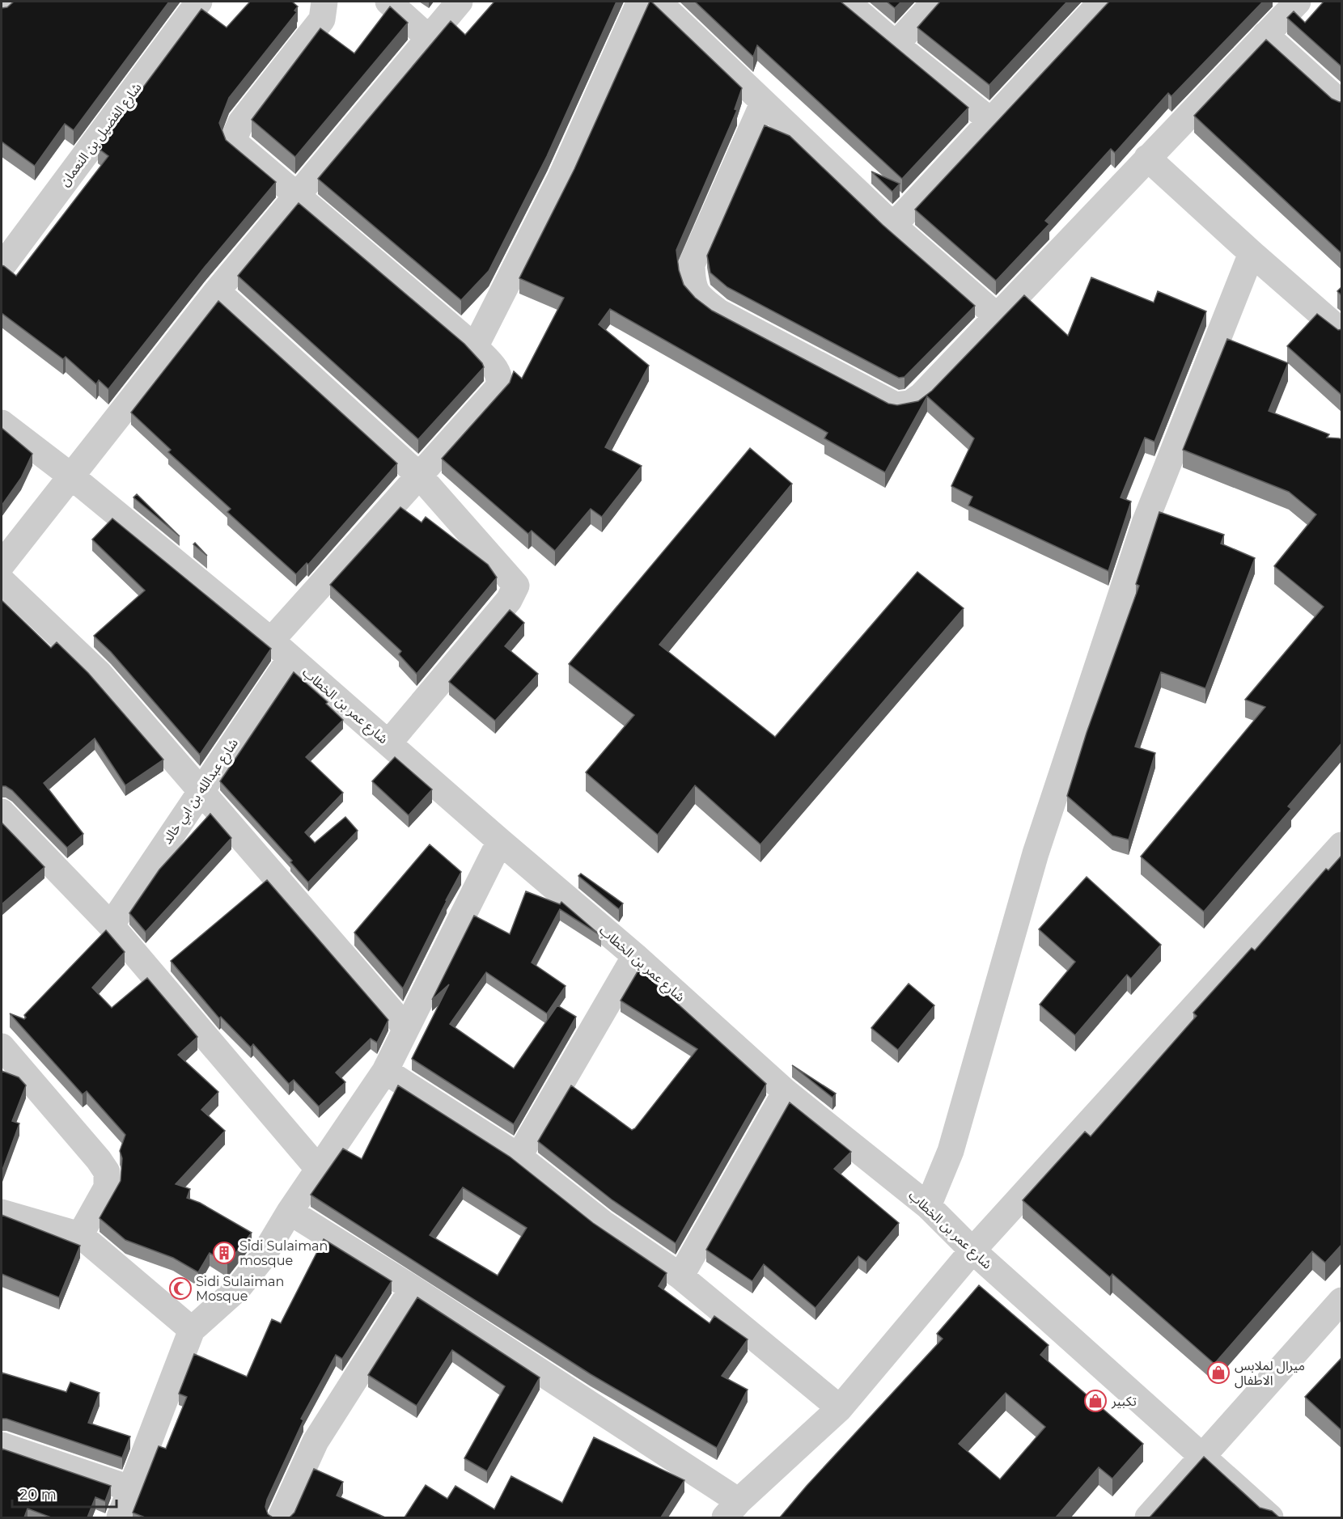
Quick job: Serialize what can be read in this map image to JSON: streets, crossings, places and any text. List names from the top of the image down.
{
  "streets": {
    "street": ["شارع الفضيل بن النعمان", "شارع عمر بن الخطاب", "شارع عبدالله بن ابي خالد"]
  },
  "crossings": [
    ["شارع عمر بن الخطاب", "شارع عبدالله بن ابي خالد"]
  ],
  "places": {
    "building": ["Sidi Sulaiman mosque"],
    "mosque": ["Sidi Sulaiman Mosque"],
    "shop": ["ميرال لملابس الاطفال", "تكبير"]
  },
  "scale_bar": "20 m"
}
